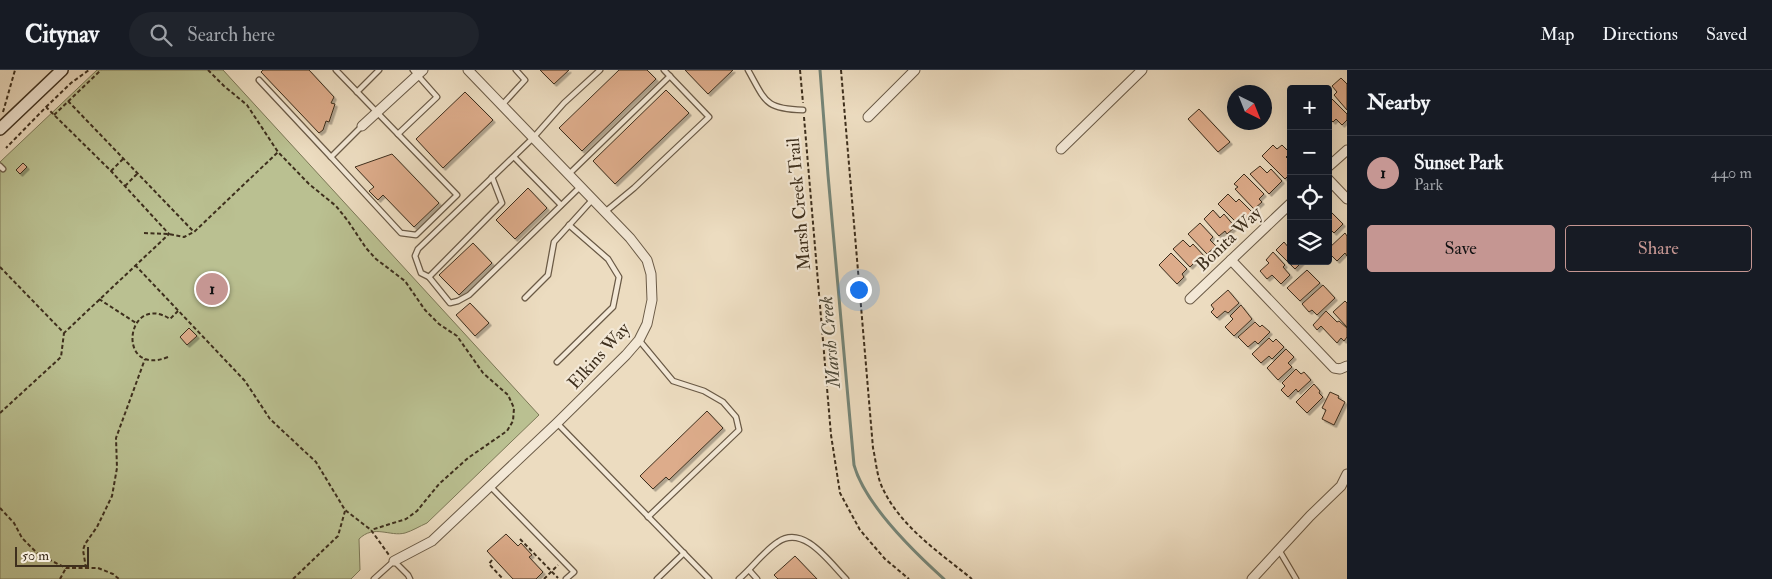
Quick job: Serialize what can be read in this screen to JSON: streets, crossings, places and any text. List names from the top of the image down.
{
  "streets": {
    "street": ["Bonita Way", "Elkins Way"],
    "path": ["Marsh Creek Trail"]
  },
  "water": ["Marsh Creek"],
  "scale_bar": "50 m",
  "north": "bottom right",
  "page": {
    "header": "Citynav",
    "search": "Search here",
    "nav": ["Map", "Directions", "Saved"],
    "heading": "Nearby",
    "map_buttons": ["+", "−"],
    "list": [
      {
        "mark": "1",
        "name": "Sunset Park",
        "note": "Park",
        "value": "440 m"
      }
    ],
    "buttons": ["Save", "Share"],
    "pins": "1",
    "scale": "50 m"
  }
}
